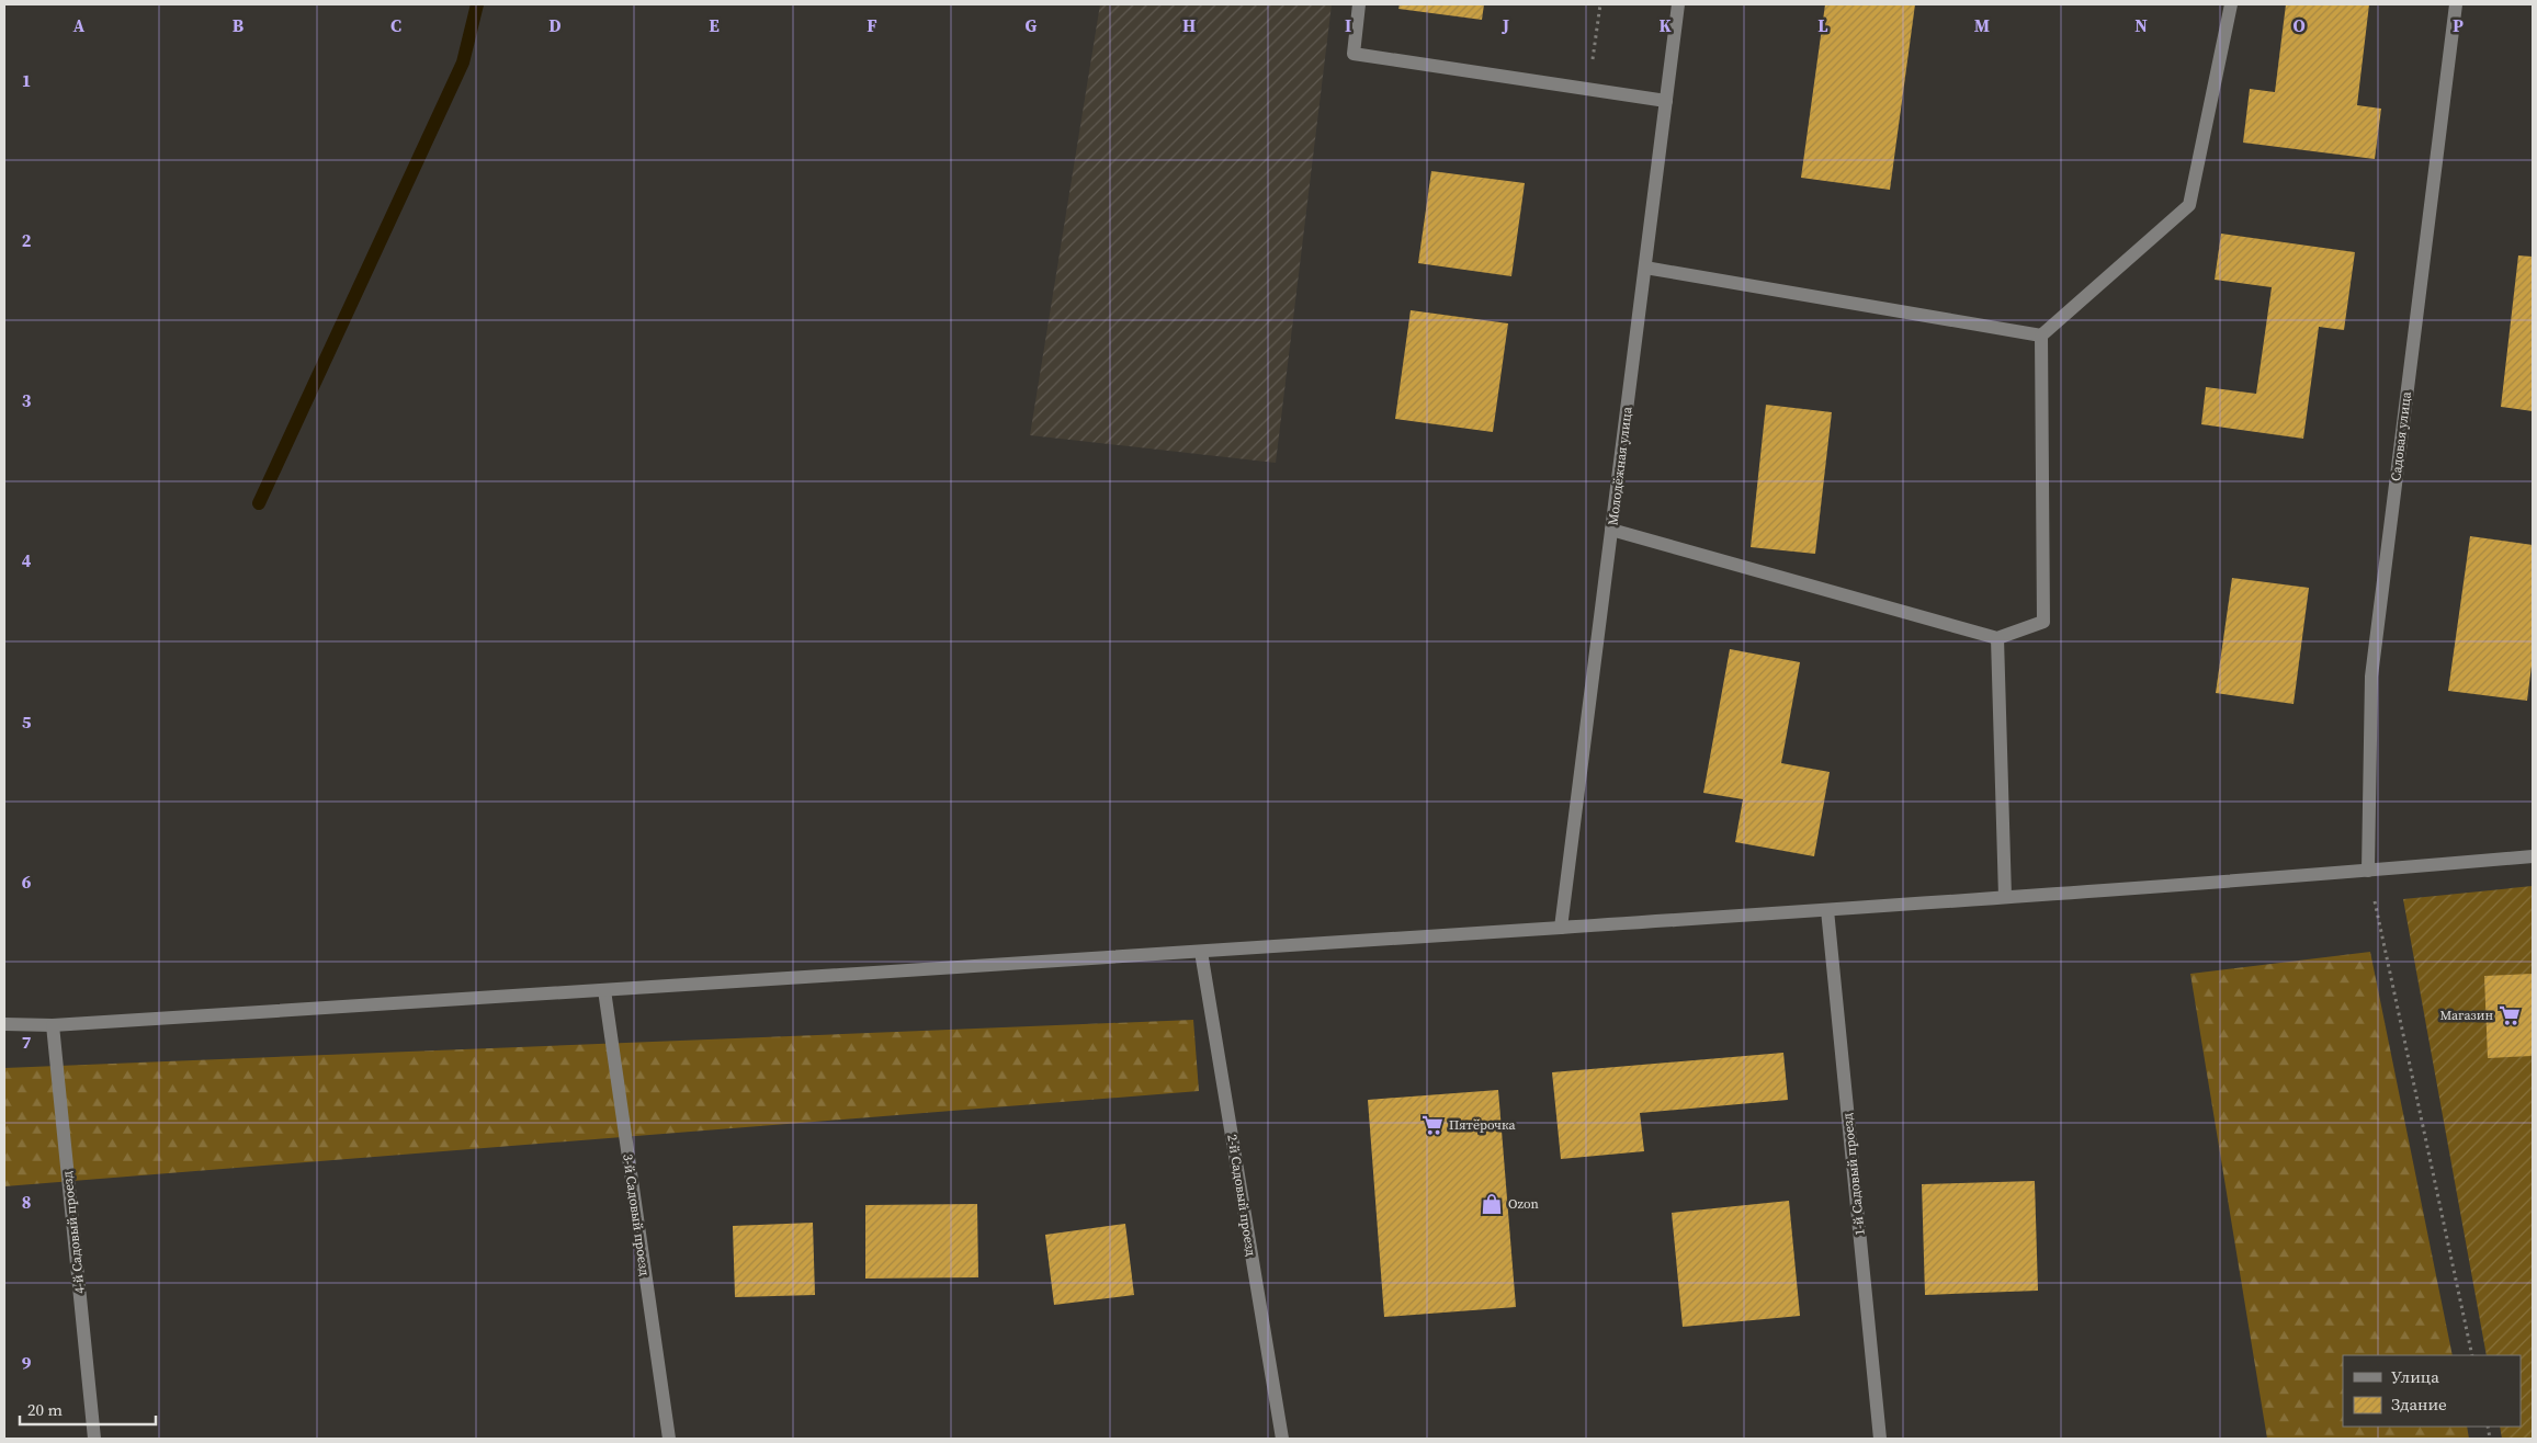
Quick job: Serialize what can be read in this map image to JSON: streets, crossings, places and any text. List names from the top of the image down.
{
  "streets": {
    "street": [
      "Садовая улица",
      "Молодёжная улица",
      "1-й Садовый проезд",
      "2-й Садовый проезд",
      "3-й Садовый проезд",
      "4-й Садовый проезд"
    ]
  },
  "places": {
    "supermarket": ["Магазин", "Пятёрочка"],
    "shop": ["Ozon"]
  },
  "legend": ["Улица", "Здание"],
  "scale_bar": "20 m",
  "grid": {
    "columns": [
      "A",
      "B",
      "C",
      "D",
      "E",
      "F",
      "G",
      "H",
      "I",
      "J",
      "K",
      "L",
      "M",
      "N",
      "O",
      "P"
    ],
    "rows": [
      "1",
      "2",
      "3",
      "4",
      "5",
      "6",
      "7",
      "8",
      "9"
    ]
  }
}
